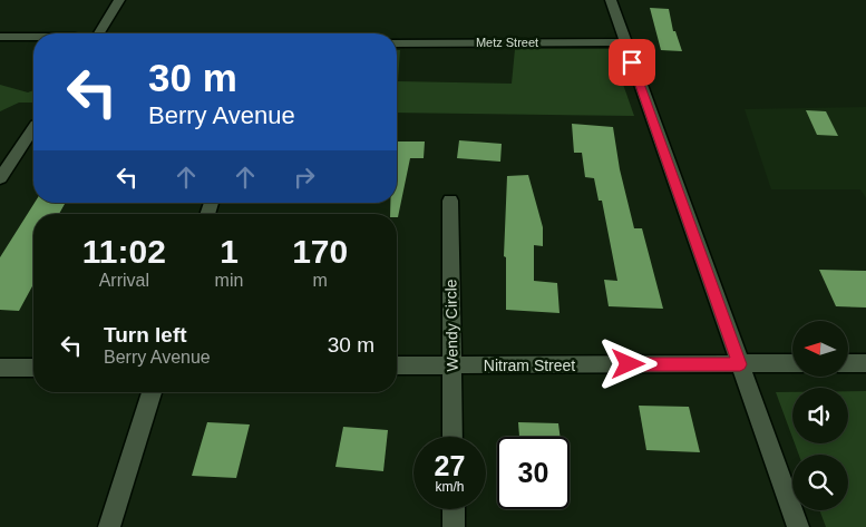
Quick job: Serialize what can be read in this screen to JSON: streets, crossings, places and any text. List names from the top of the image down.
{
  "streets": {
    "street": ["Metz Street", "Wendy Circle", "Nitram Street"]
  },
  "crossings": [
    ["Wendy Circle", "Nitram Street"]
  ],
  "north": "left",
  "page": {
    "turn": ["30 m", "Berry Avenue"],
    "eta": [
      "11:02",
      "Arrival",
      "1",
      "min",
      "170",
      "m"
    ],
    "list": [
      {
        "name": "Turn left",
        "note": "Berry Avenue",
        "value": "30 m"
      }
    ],
    "speed": "27 km/h",
    "limit": "30"
  }
}
